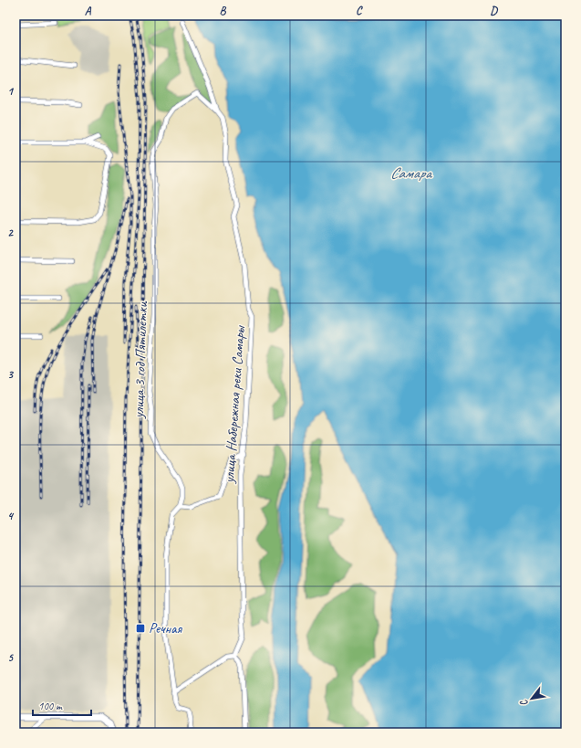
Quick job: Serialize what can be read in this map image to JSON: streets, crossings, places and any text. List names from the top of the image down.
{
  "streets": {
    "street": ["улица 3 год Пятилетки", "улица Набережная реки Самары"]
  },
  "crossings": [
    ["улица 3 год Пятилетки", "улица Набережная реки Самары"]
  ],
  "water": ["Самара"],
  "places": {
    "transit": ["Речная"]
  },
  "scale_bar": "100 m",
  "north": "bottom left",
  "grid": {
    "columns": [
      "A",
      "B",
      "C",
      "D"
    ],
    "rows": [
      "1",
      "2",
      "3",
      "4",
      "5"
    ]
  }
}
